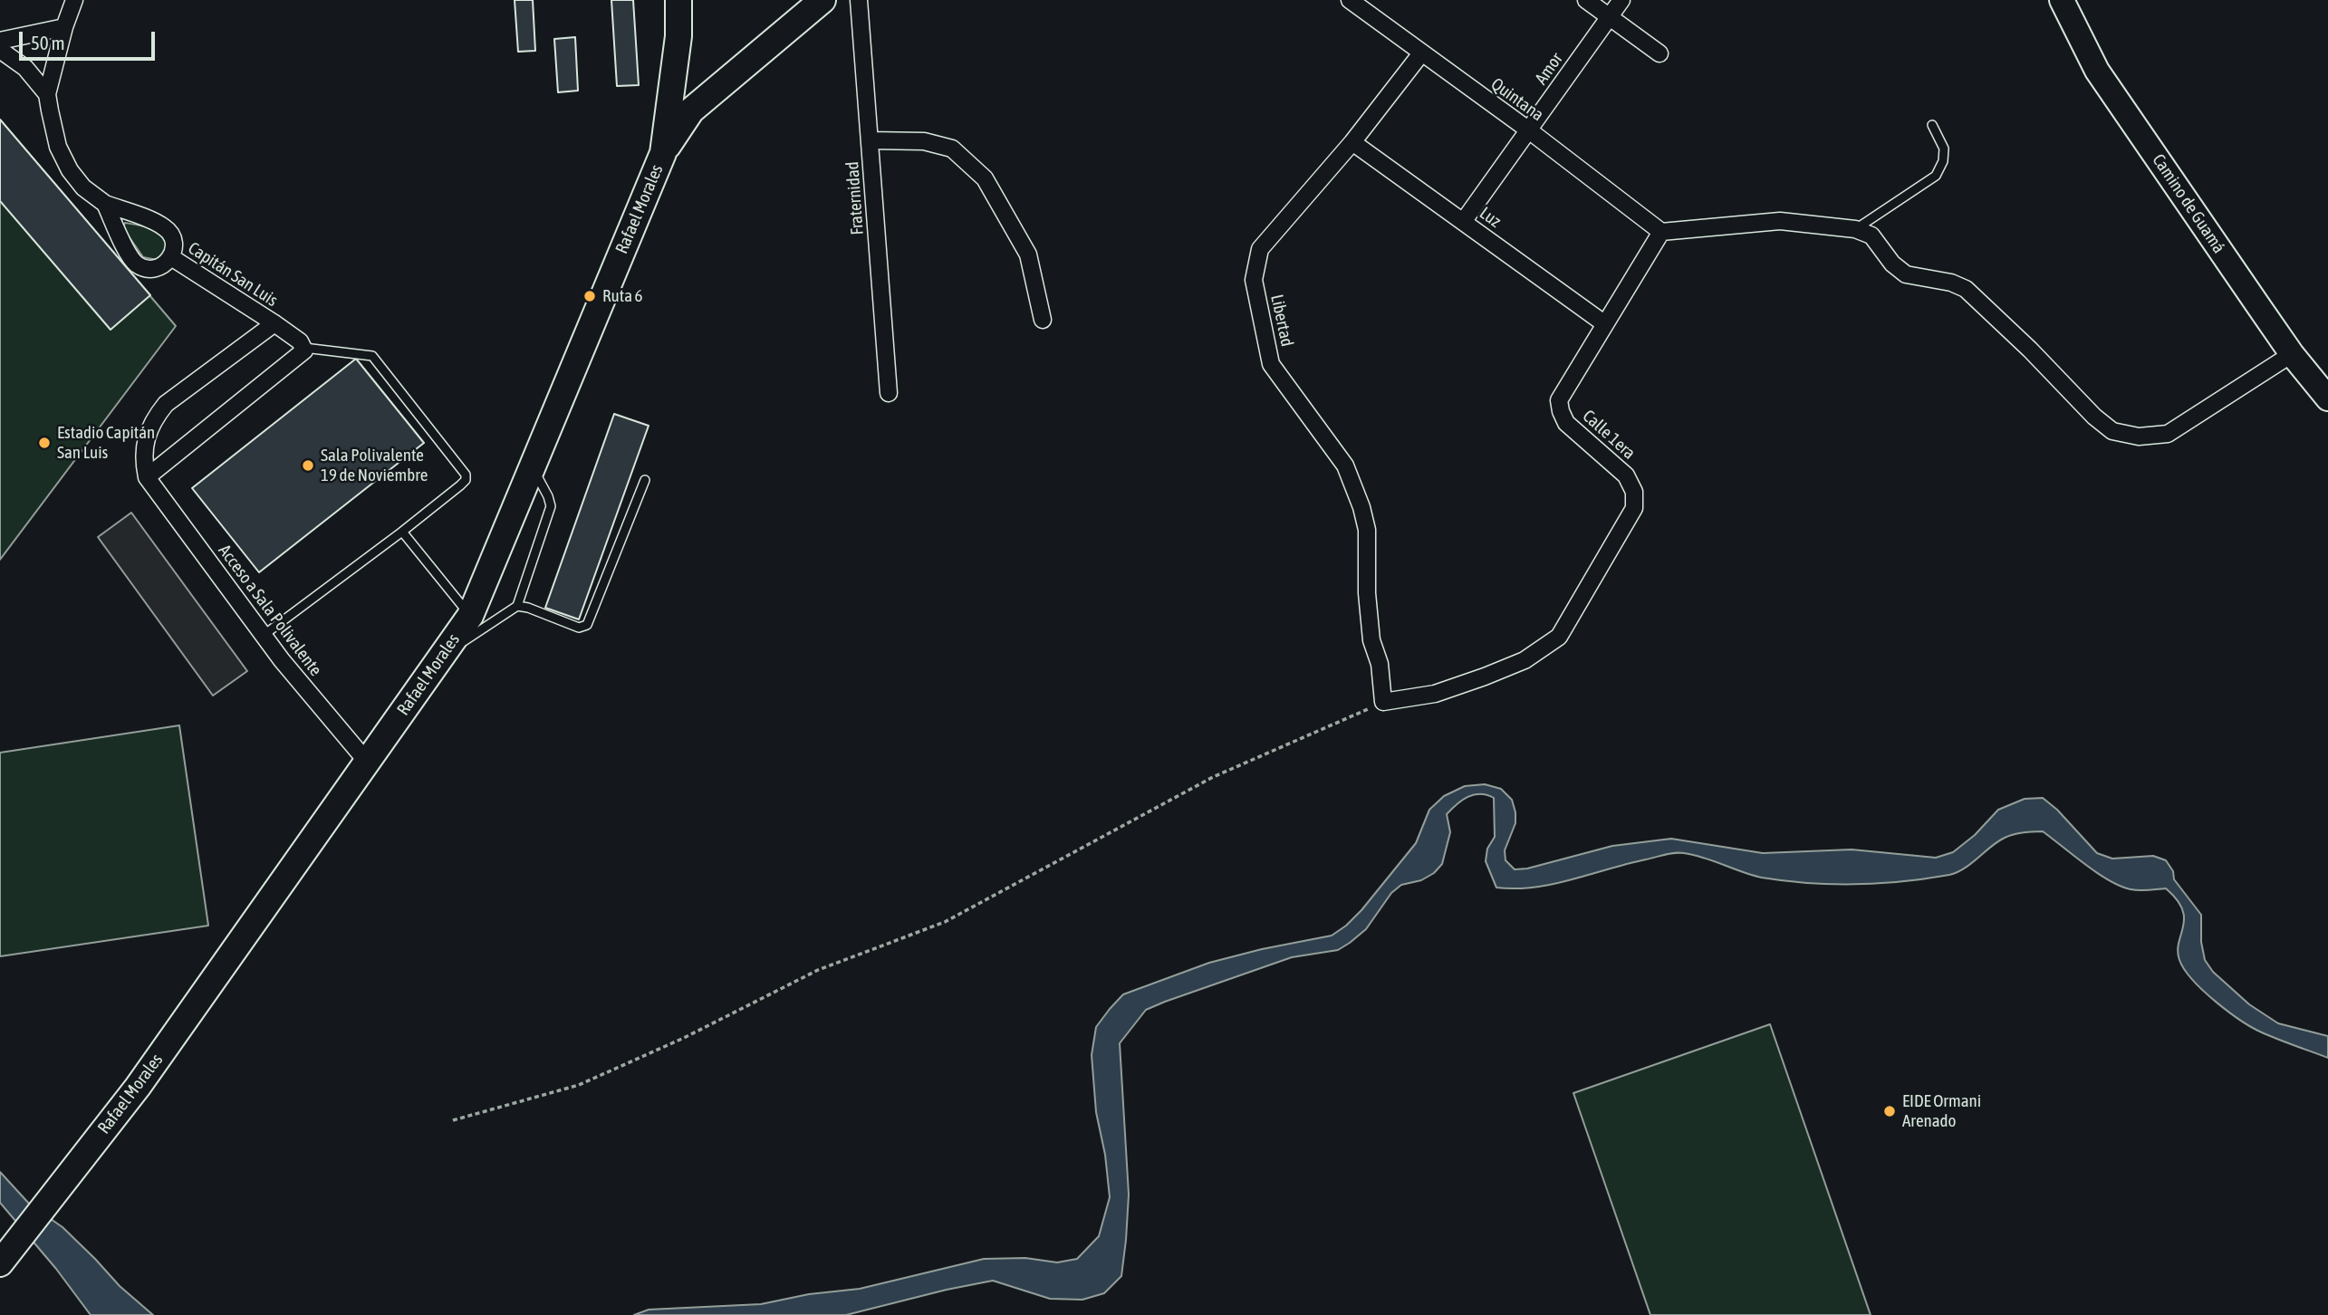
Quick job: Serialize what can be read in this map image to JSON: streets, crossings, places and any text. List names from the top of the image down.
{
  "streets": {
    "main road": ["Rafael Morales"],
    "street": [
      "Amor",
      "Quintana",
      "Fraternidad",
      "Camino de Guamá",
      "Luz",
      "Capitán San Luis",
      "Libertad",
      "Calle 1era",
      "Acceso a Sala Polivalente"
    ]
  },
  "crossings": [
    ["Amor", "Quintana"],
    ["Amor", "Luz"],
    ["Quintana", "Libertad"],
    ["Quintana", "Calle 1era"],
    ["Rafael Morales", "Acceso a Sala Polivalente"],
    ["Luz", "Libertad"],
    ["Luz", "Calle 1era"],
    ["Libertad", "Calle 1era"]
  ],
  "places": [
    "Ruta 6",
    "Estadio Capitán San Luis",
    "Sala Polivalente 19 de Noviembre",
    "EIDE Ormani Arenado"
  ],
  "scale_bar": "50 m"
}
